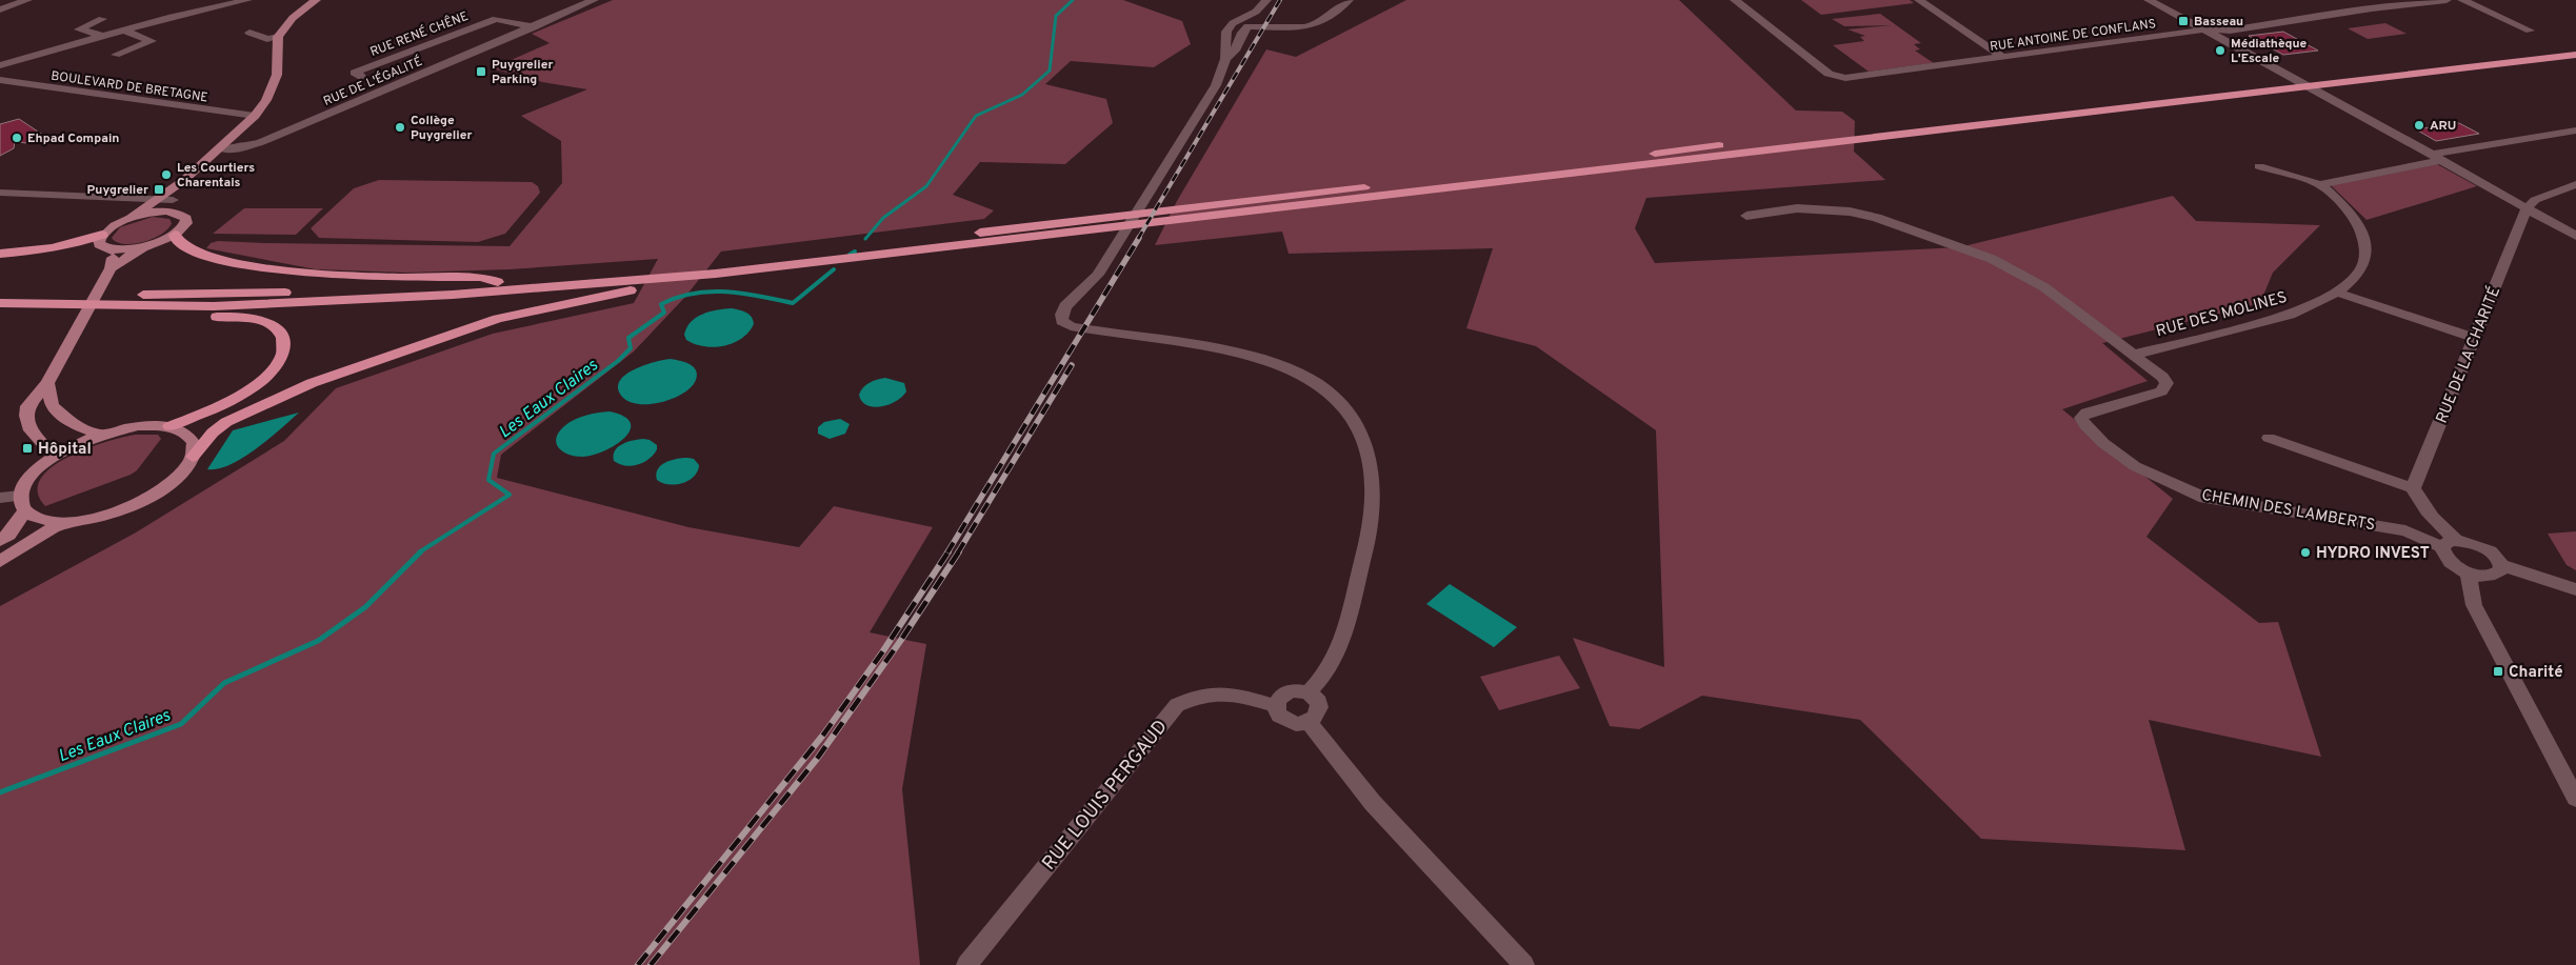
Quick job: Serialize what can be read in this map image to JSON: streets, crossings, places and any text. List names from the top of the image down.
{
  "streets": {
    "street": [
      "RUE RENÉ CHÊNE",
      "RUE ANTOINE DE CONFLANS",
      "RUE DE L'ÉGALITÉ",
      "BOULEVARD DE BRETAGNE",
      "RUE DES MOLINES",
      "RUE DE LA CHARITÉ",
      "CHEMIN DES LAMBERTS",
      "RUE LOUIS PERGAUD"
    ]
  },
  "crossings": [
    ["RUE RENÉ CHÊNE", "RUE DE L'ÉGALITÉ"],
    ["RUE DES MOLINES", "CHEMIN DES LAMBERTS"]
  ],
  "water": ["Les Eaux Claires"],
  "places": {
    "transit": [
      "Basseau",
      "Puygrelier Parking",
      "Puygrelier",
      "Hôpital",
      "Charité"
    ],
    "other": [
      "Médiathèque L'Escale",
      "ARU",
      "Collège Puygrelier",
      "Ehpad Compain",
      "Les Courtiers Charentais",
      "HYDRO INVEST"
    ]
  }
}
